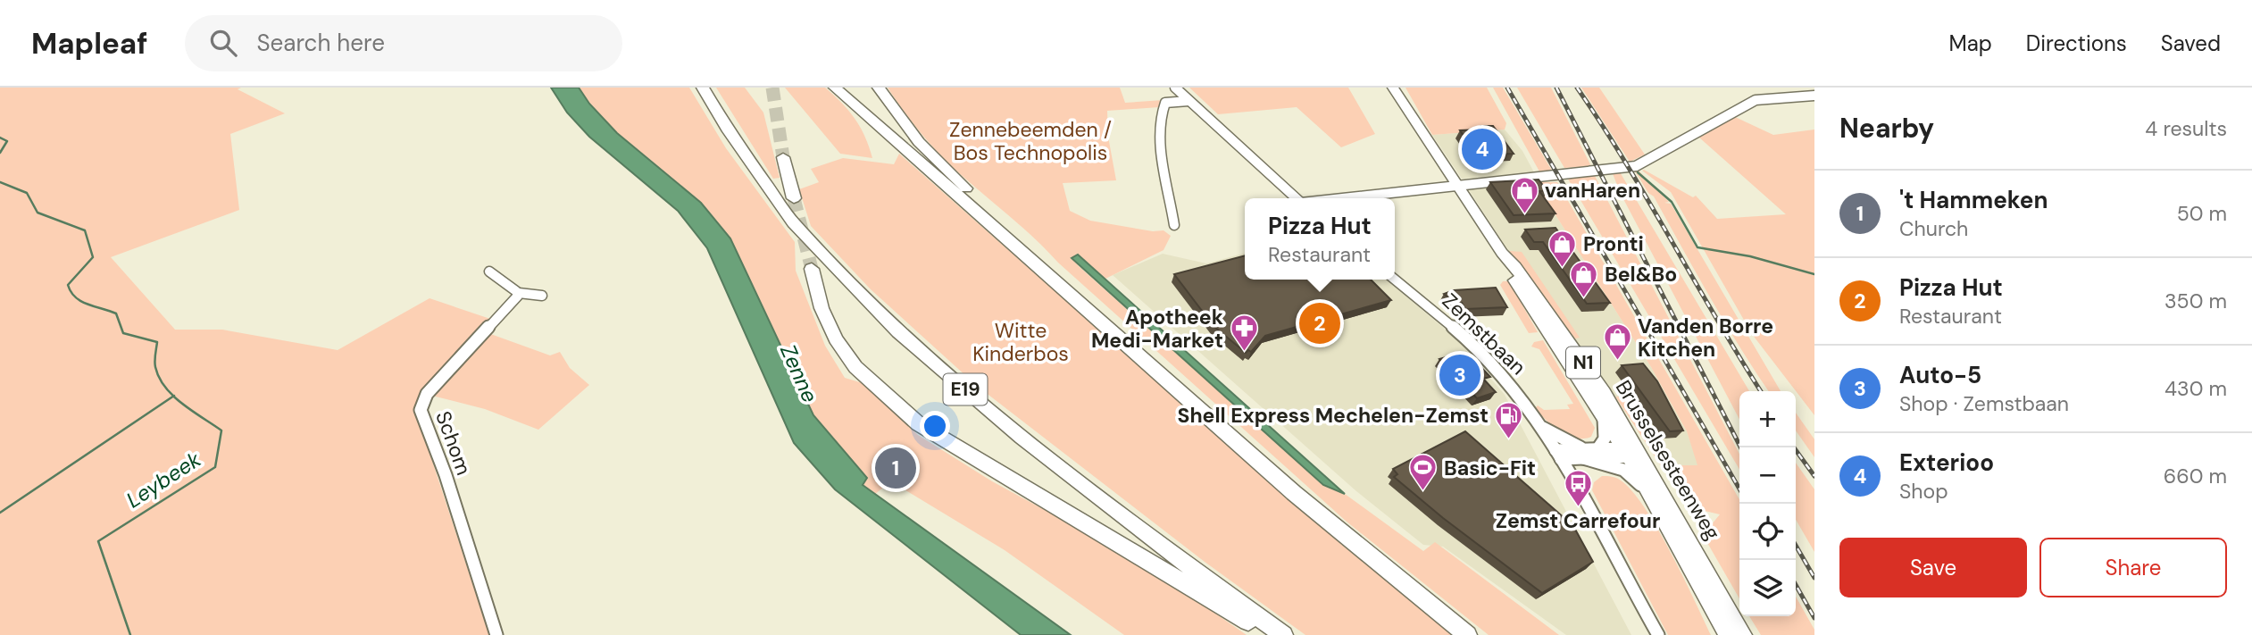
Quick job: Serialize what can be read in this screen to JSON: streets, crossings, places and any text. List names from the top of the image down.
{
  "streets": {
    "highway": ["E19"],
    "main road": ["N1", "Brusselsesteenweg"],
    "street": ["Zemstbaan", "Schom"]
  },
  "crossings": [
    ["Zemstbaan", "Brusselsesteenweg"]
  ],
  "water": ["Zenne", "Leybeek"],
  "parks": ["Zennebeemden / Bos Technopolis", "Witte Kinderbos"],
  "places": {
    "shop": [
      "vanHaren",
      "Pronti",
      "Bel&Bo",
      "Vanden Borre Kitchen"
    ],
    "pharmacy": ["Apotheek Medi-Market"],
    "fuel station": ["Shell Express Mechelen-Zemst"],
    "sports": ["Basic-Fit"],
    "bus stop": ["Zemst Carrefour"]
  },
  "page": {
    "header": "Mapleaf",
    "search": "Search here",
    "nav": ["Map", "Directions", "Saved"],
    "heading": ["Nearby", "4 results"],
    "pins": [
      "4",
      "2",
      "3",
      "1"
    ],
    "list": [
      {
        "mark": "1",
        "name": "'t Hammeken",
        "note": "Church",
        "value": "50 m"
      },
      {
        "mark": "2",
        "name": "Pizza Hut",
        "note": "Restaurant",
        "value": "350 m"
      },
      {
        "mark": "3",
        "name": "Auto-5",
        "note": "Shop · Zemstbaan",
        "value": "430 m"
      },
      {
        "mark": "4",
        "name": "Exterioo",
        "note": "Shop",
        "value": "660 m"
      }
    ],
    "popup": ["Pizza Hut", "Restaurant"],
    "map_buttons": ["+", "−"],
    "buttons": ["Save", "Share"]
  }
}
